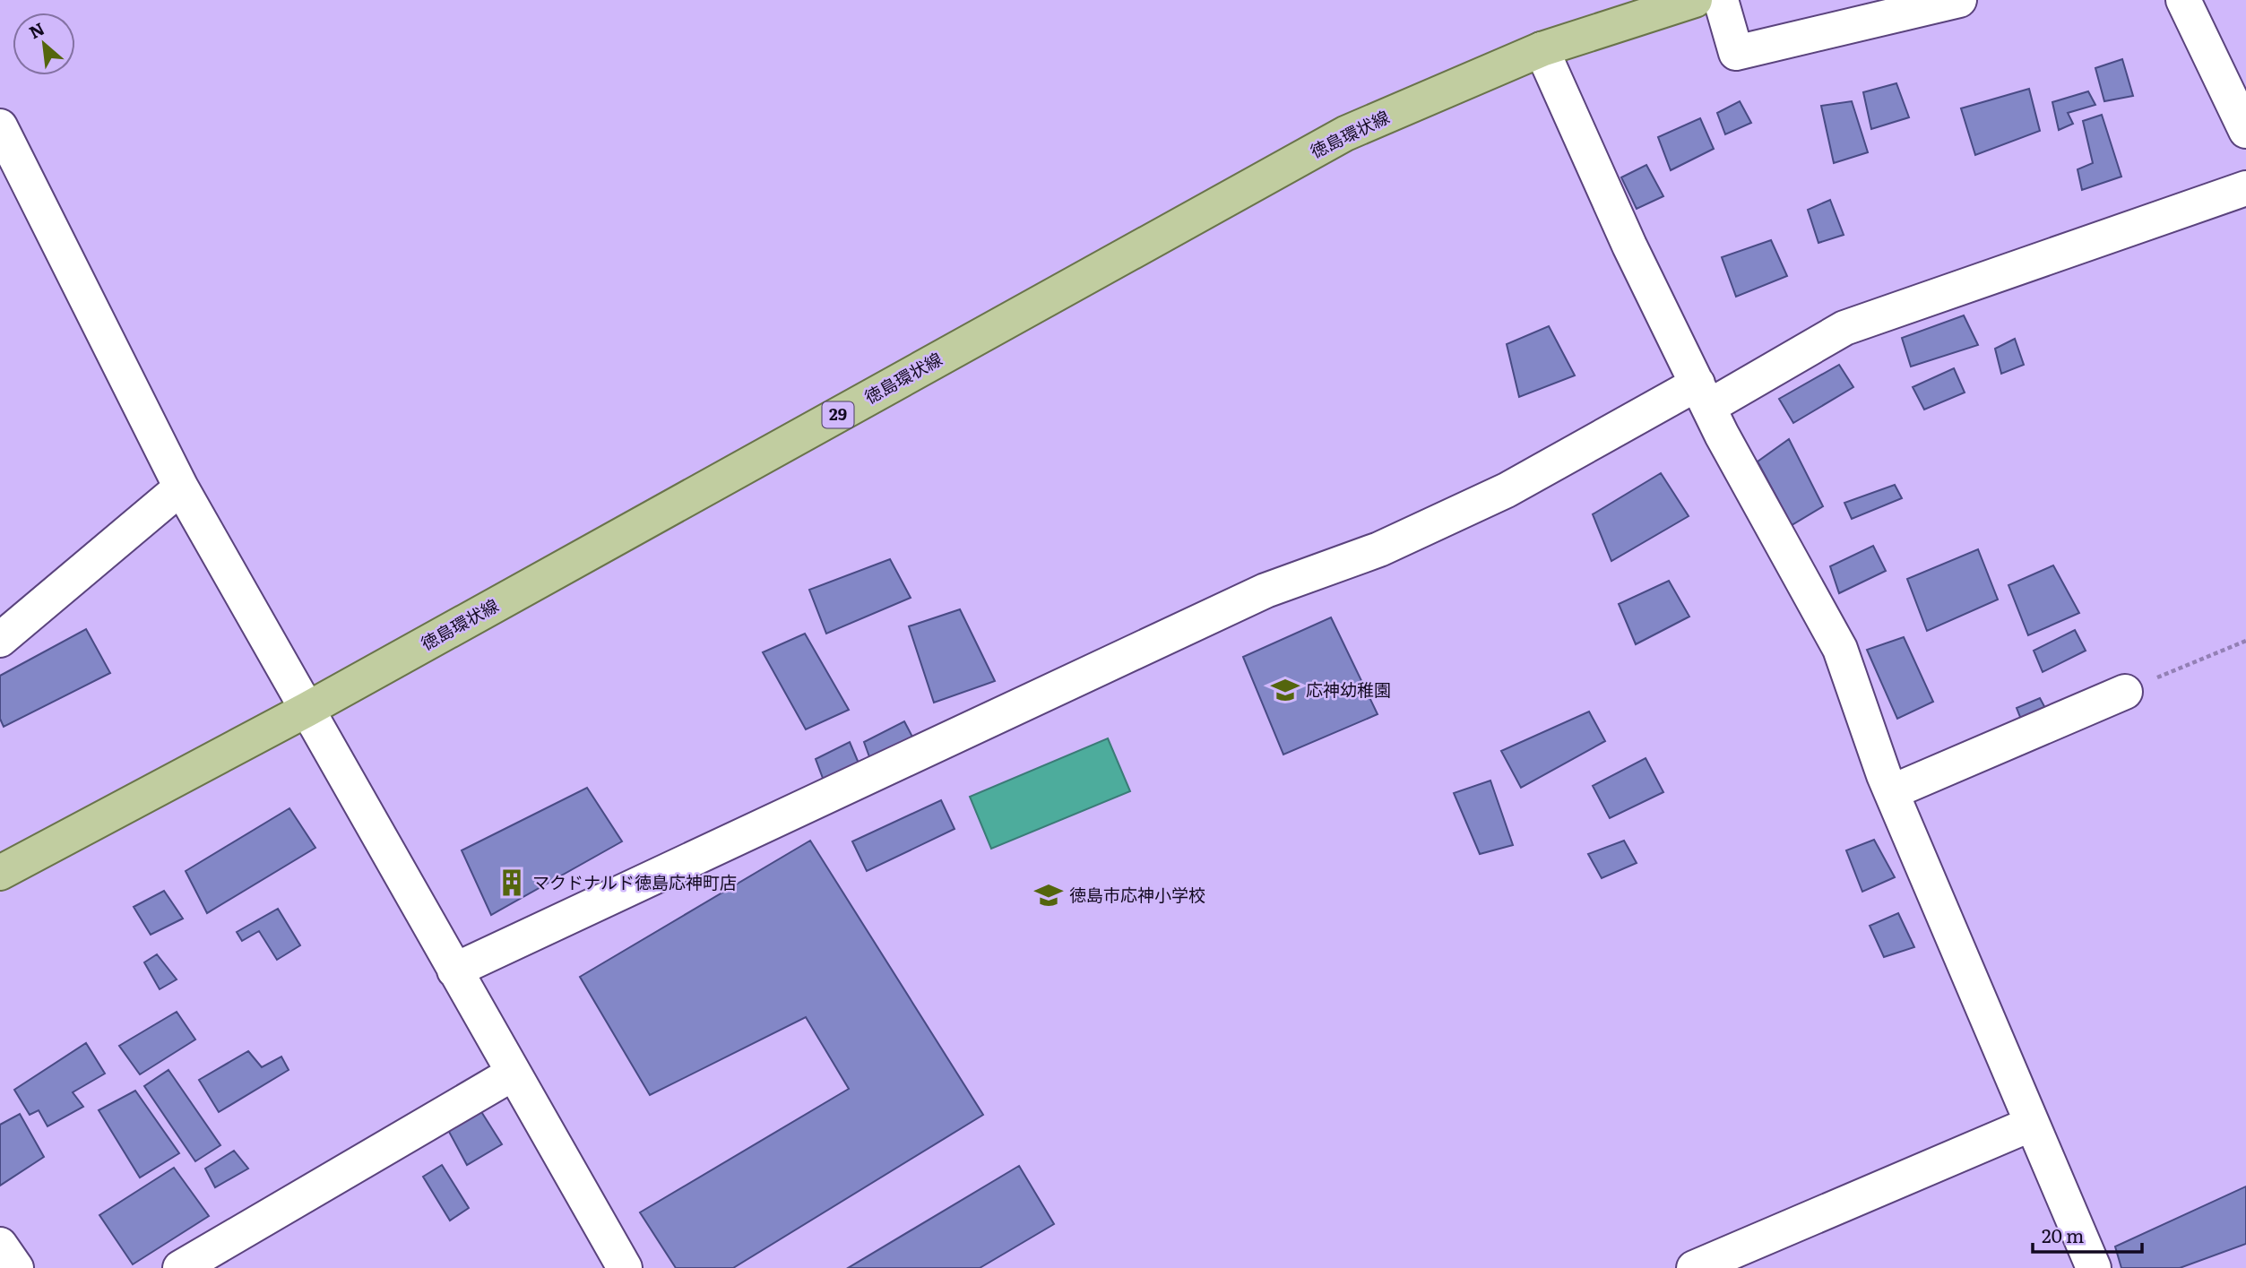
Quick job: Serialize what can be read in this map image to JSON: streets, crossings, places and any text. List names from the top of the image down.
{
  "streets": {
    "main road": ["徳島環状線", "29"]
  },
  "places": {
    "school or university": ["応神幼稚園", "徳島市応神小学校"],
    "building": ["マクドナルド徳島応神町店"]
  },
  "scale_bar": "20 m",
  "north": "top left"
}
